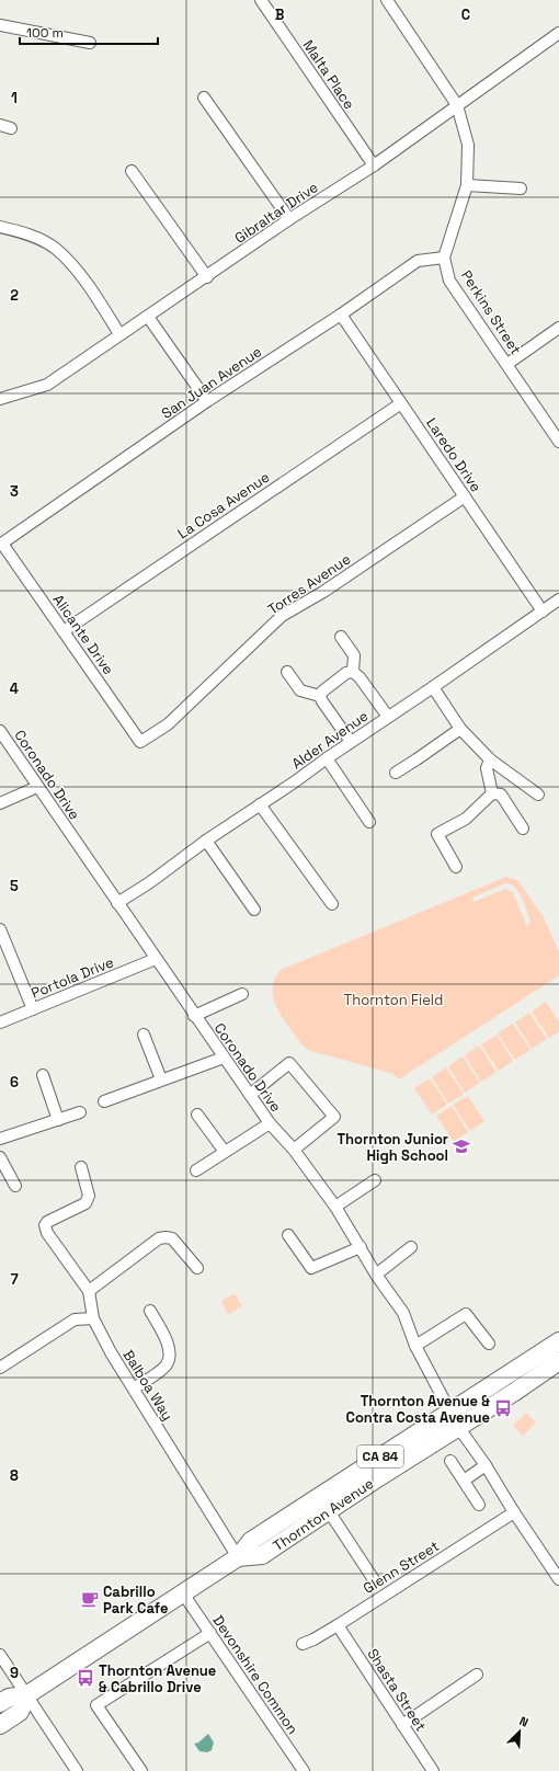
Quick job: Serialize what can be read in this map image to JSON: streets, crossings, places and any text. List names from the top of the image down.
{
  "streets": {
    "main road": ["CA 84", "Thornton Avenue"],
    "street": [
      "Malta Place",
      "Gibraltar Drive",
      "Perkins Street",
      "San Juan Avenue",
      "Laredo Drive",
      "La Cosa Avenue",
      "Torres Avenue",
      "Alicante Drive",
      "Alder Avenue",
      "Coronado Drive",
      "Portola Drive",
      "Balboa Way",
      "Glenn Street",
      "Devonshire Common",
      "Shasta Street"
    ]
  },
  "crossings": [
    ["Malta Place", "Gibraltar Drive"],
    ["Perkins Street", "San Juan Avenue"],
    ["San Juan Avenue", "Laredo Drive"],
    ["San Juan Avenue", "Alicante Drive"],
    ["Laredo Drive", "La Cosa Avenue"],
    ["Laredo Drive", "Torres Avenue"],
    ["Laredo Drive", "Alder Avenue"],
    ["La Cosa Avenue", "Alicante Drive"],
    ["Torres Avenue", "Alicante Drive"],
    ["Alder Avenue", "Coronado Drive"],
    ["Coronado Drive", "Portola Drive"],
    ["Coronado Drive", "Thornton Avenue"],
    ["Coronado Drive", "Glenn Street"],
    ["Balboa Way", "Thornton Avenue"],
    ["Thornton Avenue", "Devonshire Common"],
    ["Glenn Street", "Shasta Street"]
  ],
  "parks": ["Thornton Field"],
  "places": {
    "school or university": ["Thornton Junior High School"],
    "bus stop": ["Thornton Avenue & Contra Costa Avenue", "Thornton Avenue & Cabrillo Drive"],
    "cafe": ["Cabrillo Park Cafe"]
  },
  "scale_bar": "100 m",
  "north": "top right",
  "grid": {
    "columns": ["B", "C"],
    "rows": [
      "1",
      "2",
      "3",
      "4",
      "5",
      "6",
      "7",
      "8",
      "9"
    ]
  }
}
